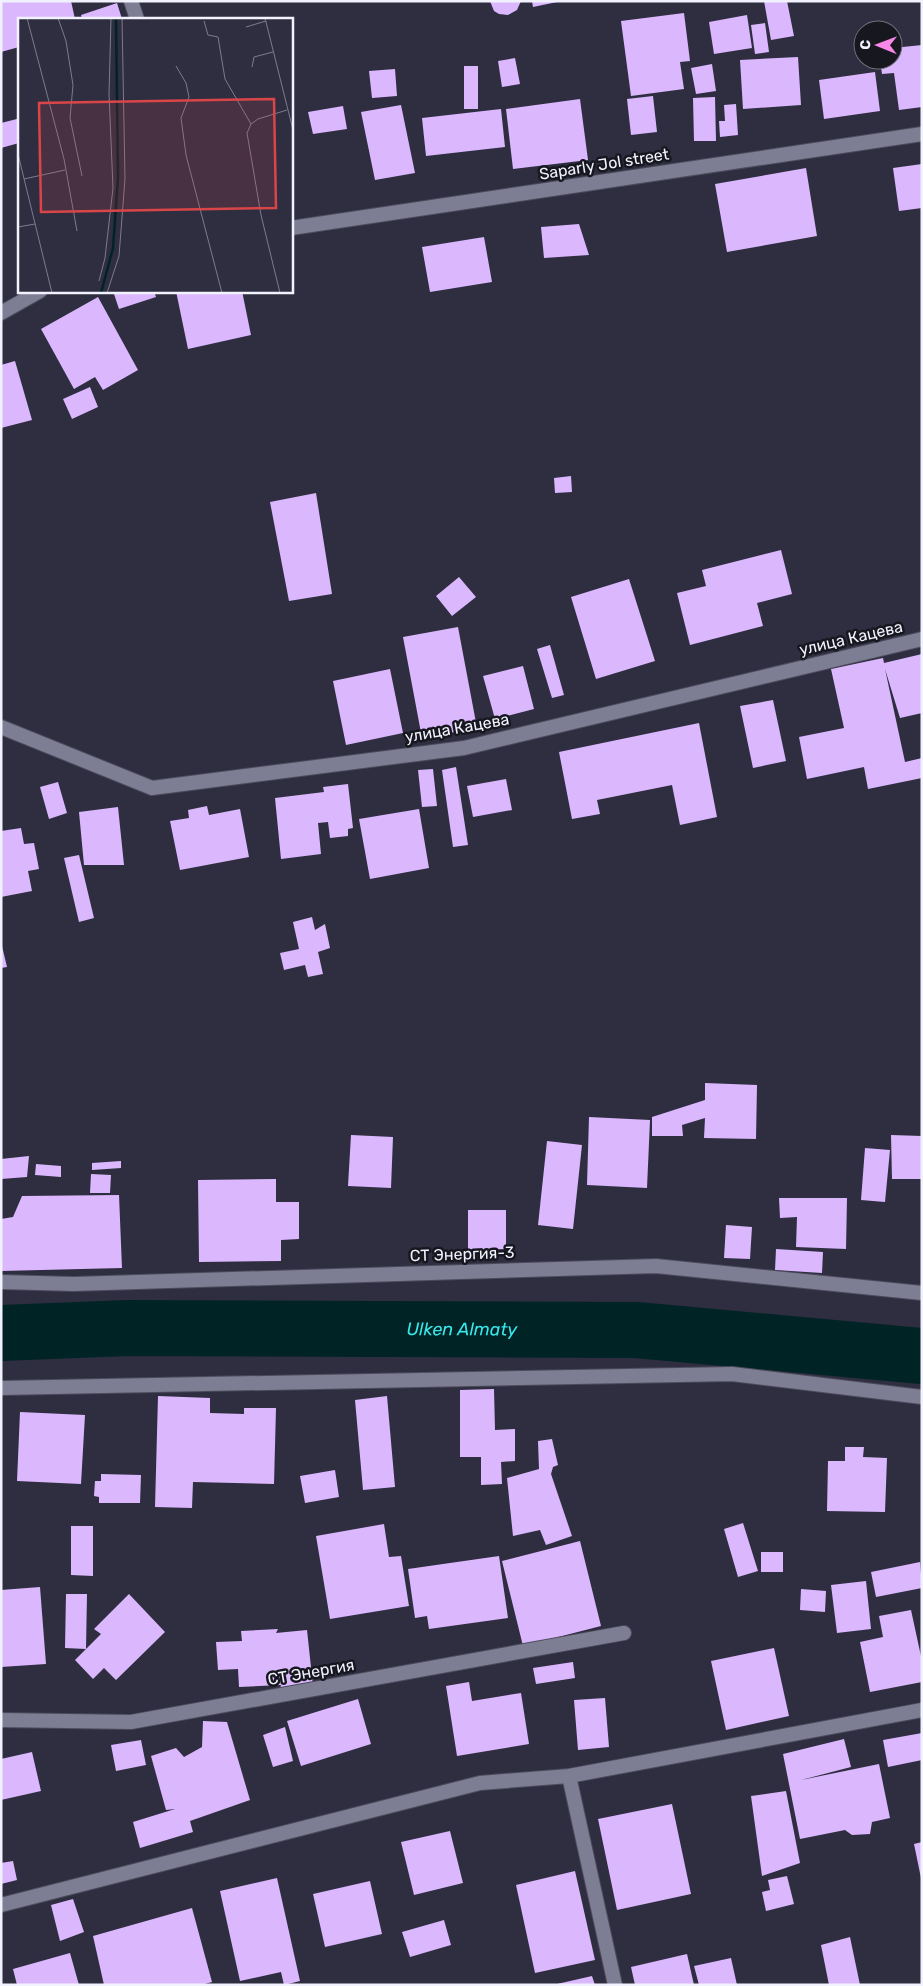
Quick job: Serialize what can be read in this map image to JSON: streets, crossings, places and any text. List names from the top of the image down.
{
  "streets": {
    "street": [
      "Saparly Jol street",
      "улица Кацева",
      "СТ Энергия-3",
      "СТ Энергия"
    ]
  },
  "water": ["Ulken Almaty"],
  "north": "left"
}
